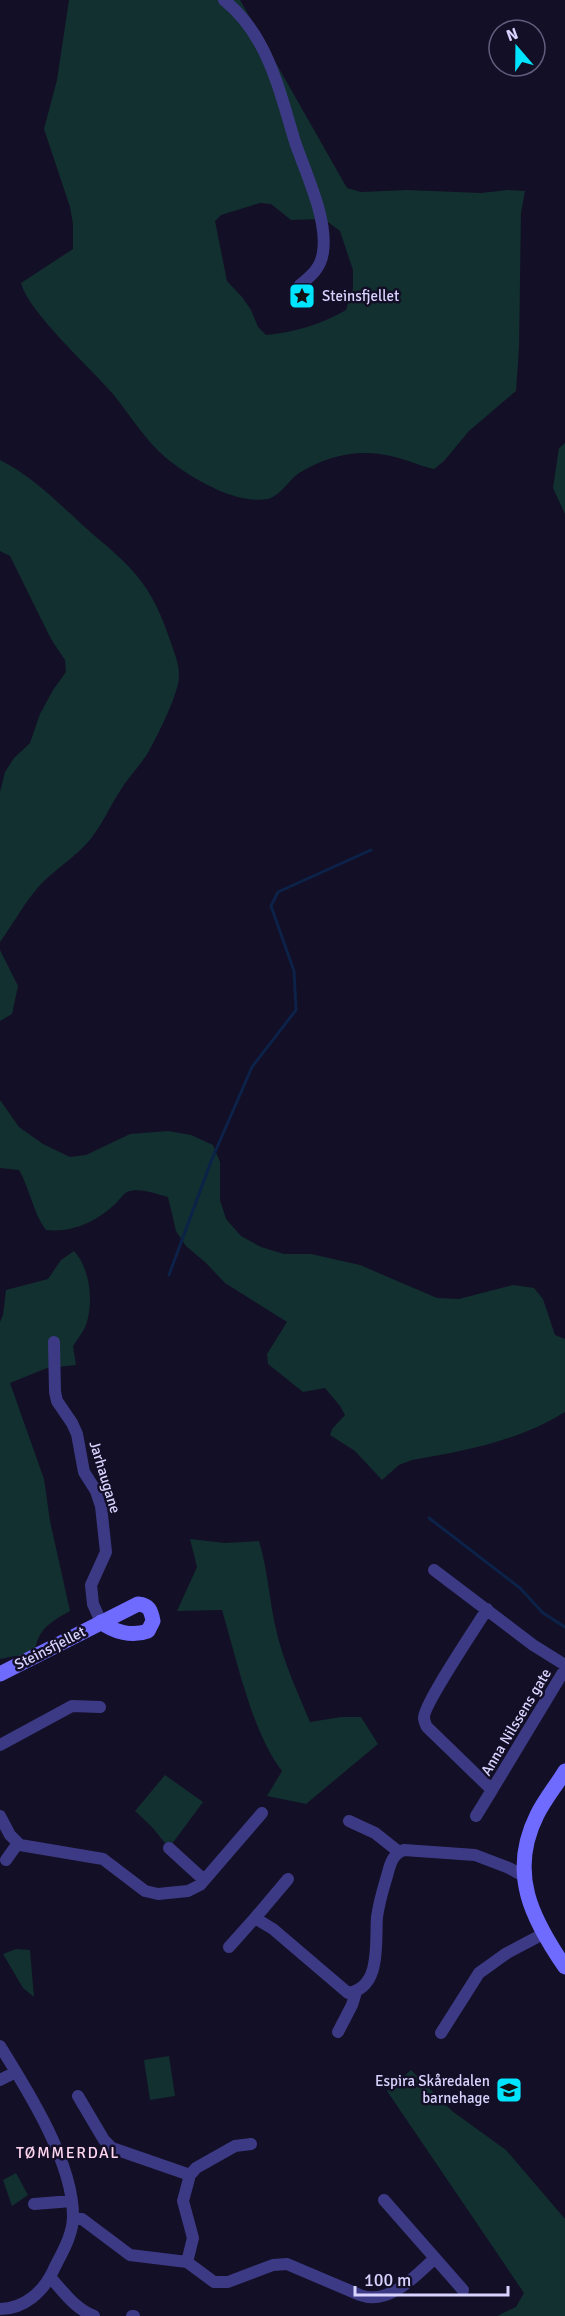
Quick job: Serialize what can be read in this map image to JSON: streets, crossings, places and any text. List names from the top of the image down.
{
  "streets": {
    "street": ["Jarhaugane", "Steinsfjellet", "Anna Nilssens gate"]
  },
  "crossings": [
    ["Jarhaugane", "Steinsfjellet"]
  ],
  "districts": ["TØMMERDAL"],
  "places": {
    "place": ["Steinsfjellet"],
    "school or university": ["Espira Skåredalen barnehage"]
  },
  "scale_bar": "100 m",
  "north": "top"
}
